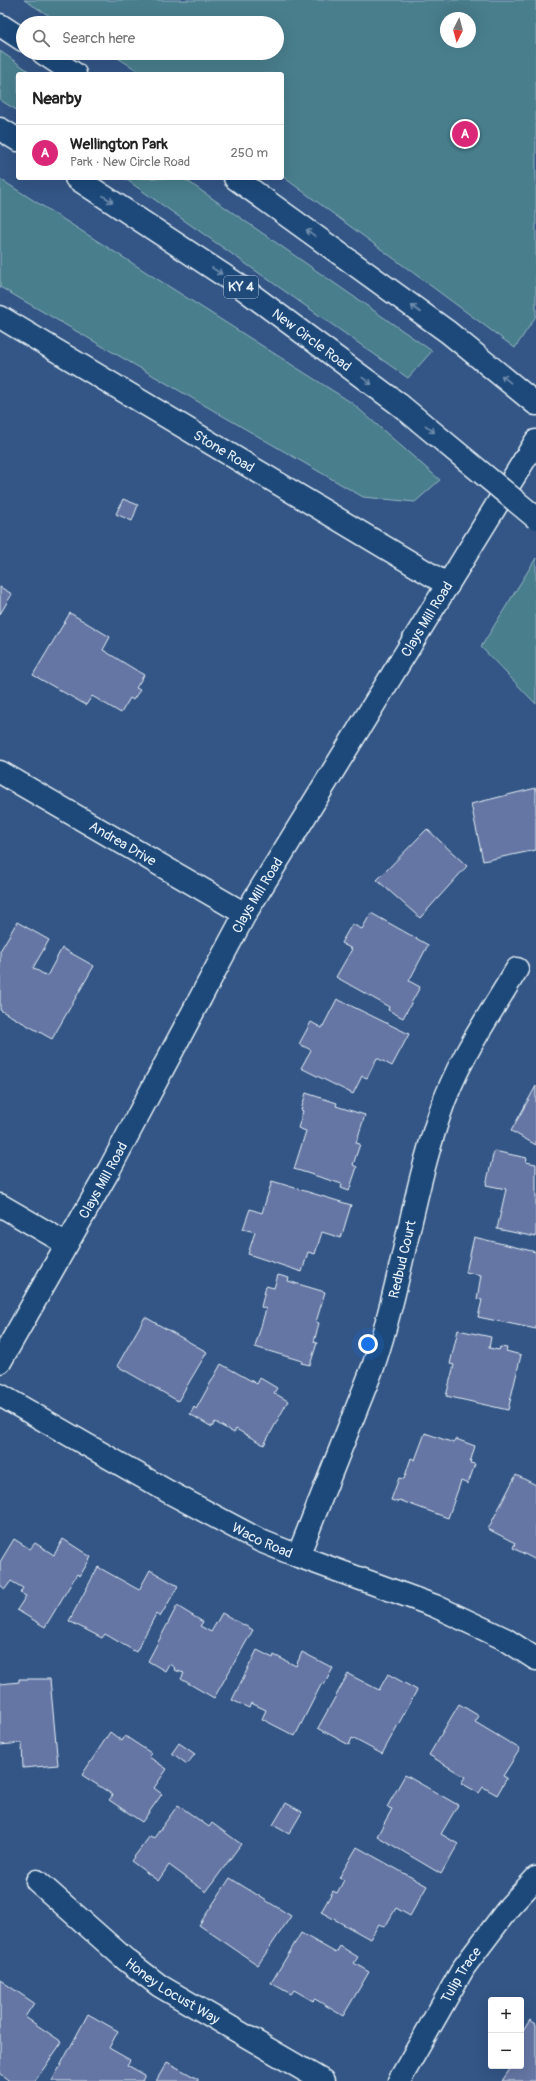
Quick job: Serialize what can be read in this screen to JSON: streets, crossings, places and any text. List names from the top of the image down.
{
  "streets": {
    "main road": [
      "KY 4",
      "New Circle Road",
      "Stone Road",
      "Clays Mill Road",
      "Andrea Drive",
      "Redbud Court",
      "Waco Road",
      "Tulip Trace",
      "Honey Locust Way"
    ]
  },
  "crossings": [
    ["Stone Road", "Clays Mill Road"],
    ["Clays Mill Road", "Andrea Drive"],
    ["Redbud Court", "Waco Road"]
  ],
  "north": "bottom",
  "page": {
    "search": "Search here",
    "heading": "Nearby",
    "pins": "A",
    "list": [
      {
        "mark": "A",
        "name": "Wellington Park",
        "note": "Park · New Circle Road",
        "value": "250 m"
      }
    ],
    "map_buttons": ["+", "−"]
  }
}
